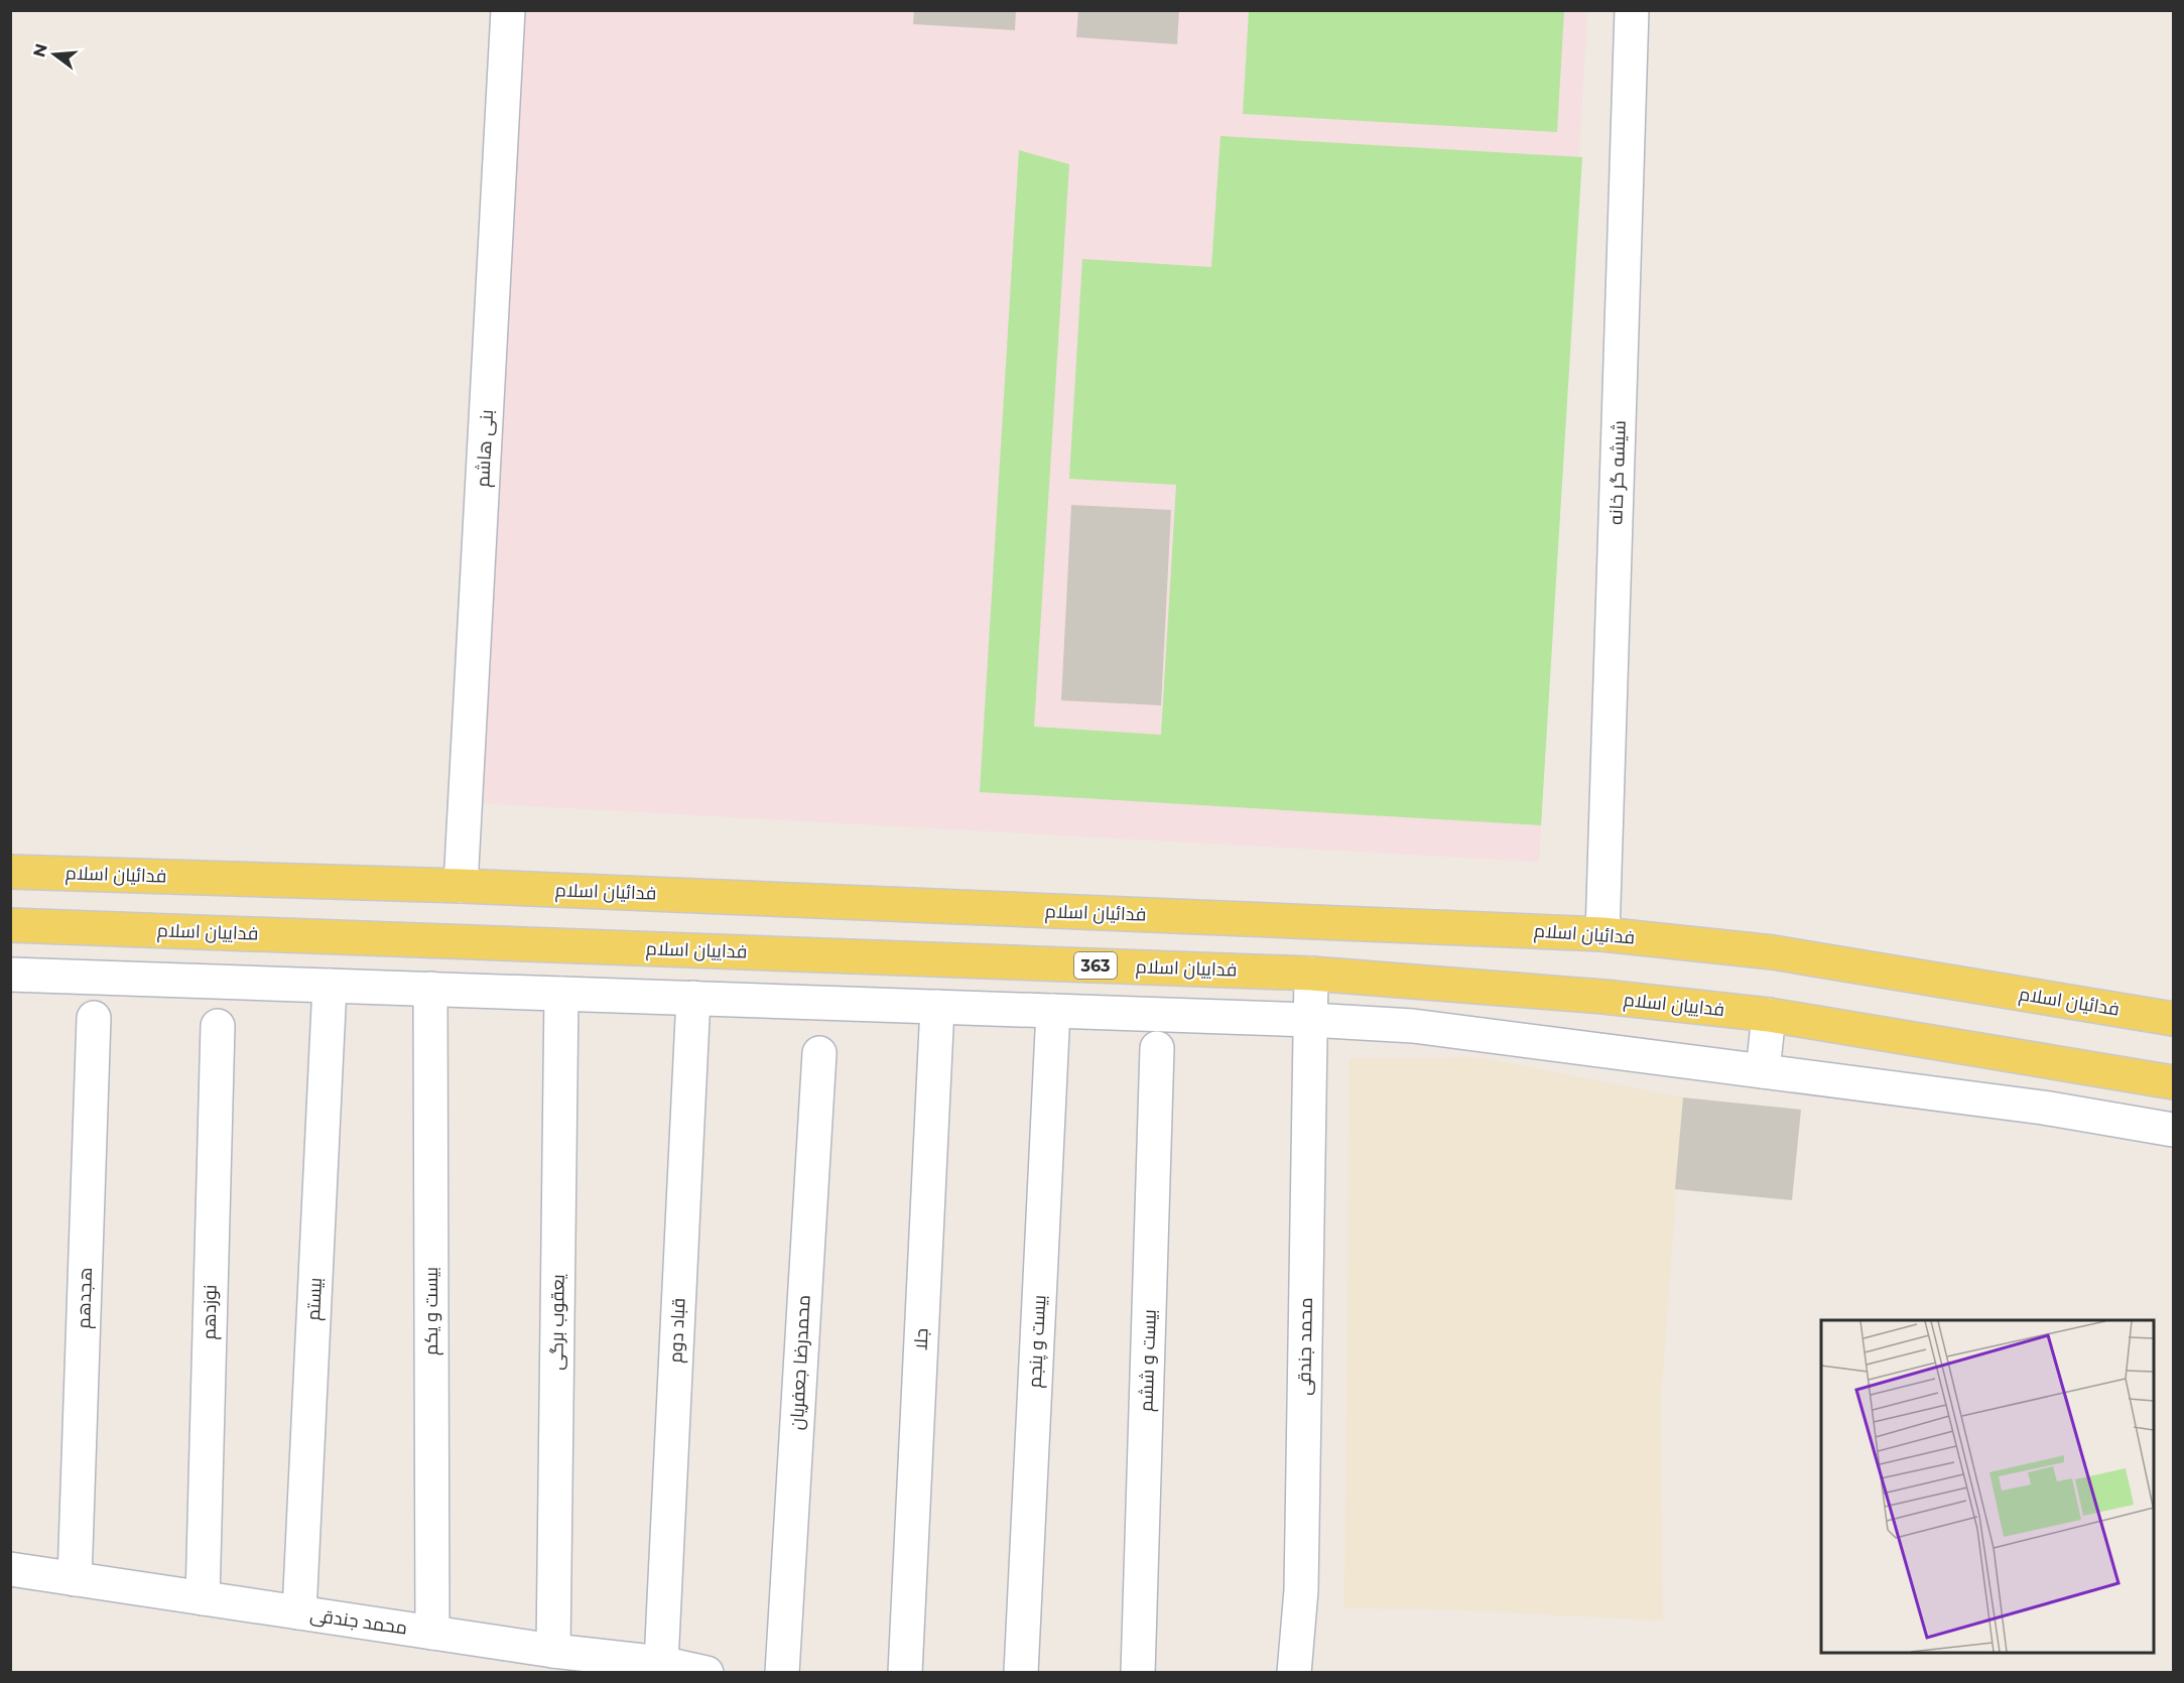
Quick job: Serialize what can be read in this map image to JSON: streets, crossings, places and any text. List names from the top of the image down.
{
  "streets": {
    "main road": ["فدائیان اسلام", "فداییان اسلام", "363"],
    "street": [
      "بنی هاشم",
      "شیشه گر خانه",
      "هجدهم",
      "بیستم",
      "بیست و یکم",
      "نوزدهم",
      "یعقوب برگی",
      "قباد دوم",
      "جلا",
      "بیست و پنجم",
      "محمد جندقی",
      "بیست و ششم",
      "محمدرضا جعفریان"
    ]
  },
  "crossings": [
    ["بنی هاشم", "فدائیان اسلام"],
    ["شیشه گر خانه", "فدائیان اسلام"],
    ["فداییان اسلام", "محمد جندقی"],
    ["هجدهم", "محمد جندقی"],
    ["بیستم", "محمد جندقی"],
    ["بیست و یکم", "محمد جندقی"],
    ["نوزدهم", "محمد جندقی"],
    ["یعقوب برگی", "محمد جندقی"],
    ["قباد دوم", "محمد جندقی"]
  ],
  "north": "left"
}
